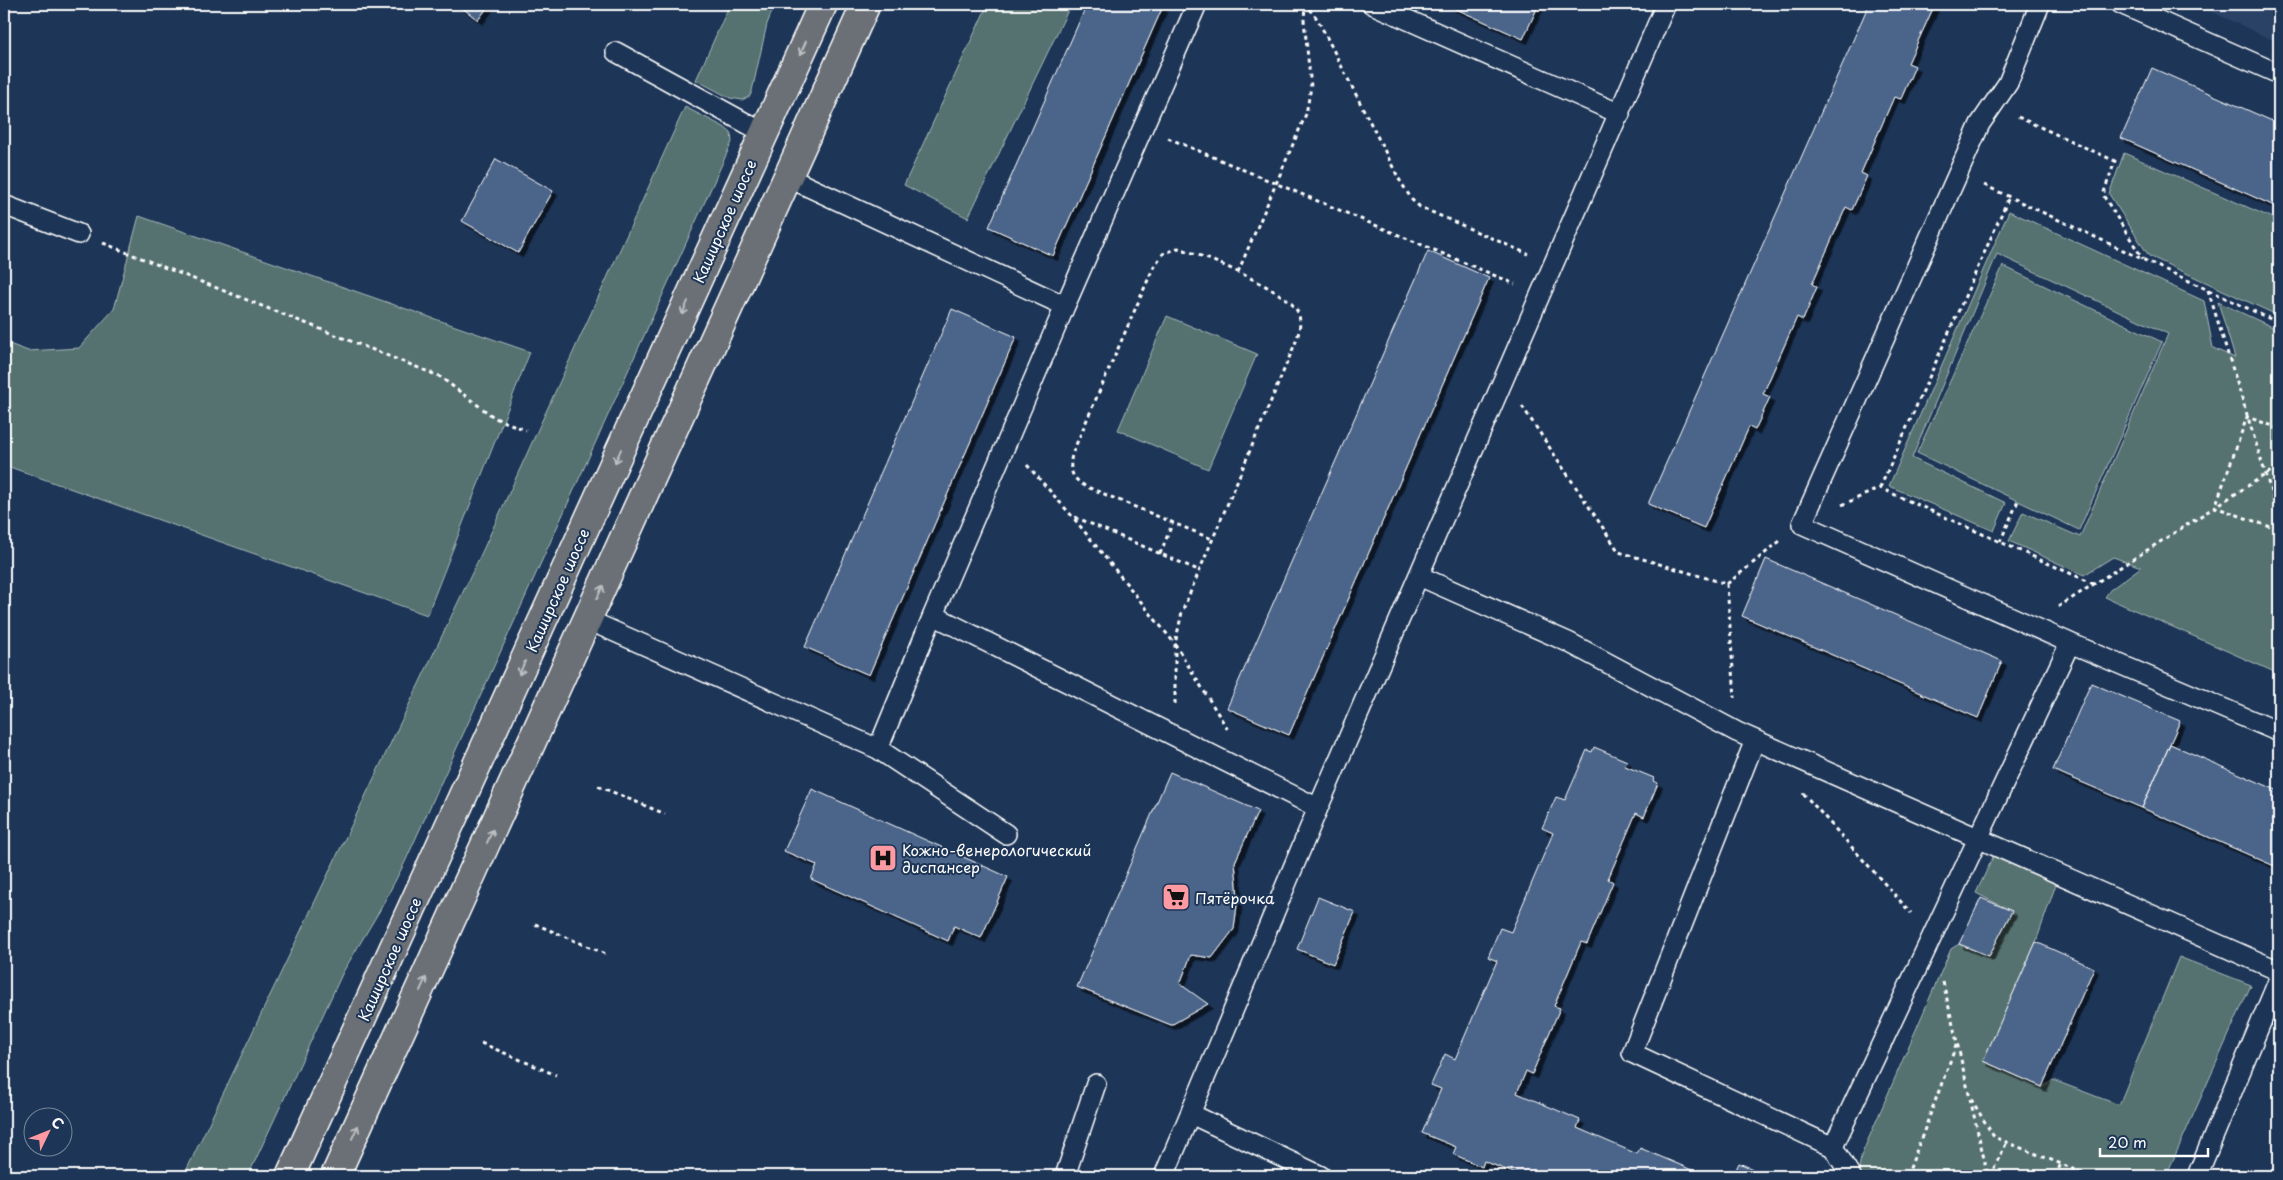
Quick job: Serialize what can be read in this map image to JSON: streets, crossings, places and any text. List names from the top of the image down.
{
  "streets": {
    "main road": ["Каширское шоссе"]
  },
  "places": {
    "hospital": ["Кожно-венерологический диспансер"],
    "supermarket": ["Пятёрочка"]
  },
  "scale_bar": "20 m",
  "north": "top right"
}
